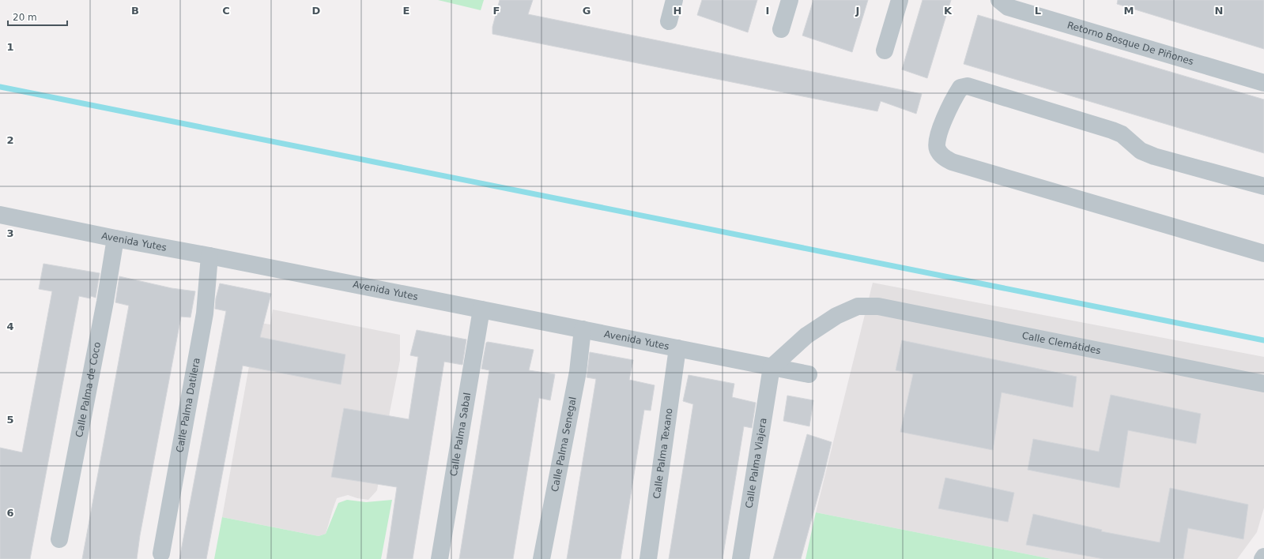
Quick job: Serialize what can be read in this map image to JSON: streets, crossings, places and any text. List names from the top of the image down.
{
  "streets": {
    "street": [
      "Retorno Bosque De Piñones",
      "Avenida Yutes",
      "Calle Clemátides",
      "Calle Palma de Coco",
      "Calle Palma Datilera",
      "Calle Palma Sabal",
      "Calle Palma Senegal",
      "Calle Palma Texano",
      "Calle Palma Viajera"
    ]
  },
  "crossings": [
    ["Avenida Yutes", "Calle Clemátides"],
    ["Avenida Yutes", "Calle Palma de Coco"],
    ["Avenida Yutes", "Calle Palma Datilera"],
    ["Avenida Yutes", "Calle Palma Sabal"],
    ["Avenida Yutes", "Calle Palma Senegal"],
    ["Avenida Yutes", "Calle Palma Texano"],
    ["Avenida Yutes", "Calle Palma Viajera"],
    ["Calle Clemátides", "Calle Palma Viajera"]
  ],
  "scale_bar": "20 m",
  "grid": {
    "columns": [
      "B",
      "C",
      "D",
      "E",
      "F",
      "G",
      "H",
      "I",
      "J",
      "K",
      "L",
      "M",
      "N"
    ],
    "rows": [
      "1",
      "2",
      "3",
      "4",
      "5",
      "6"
    ]
  }
}
